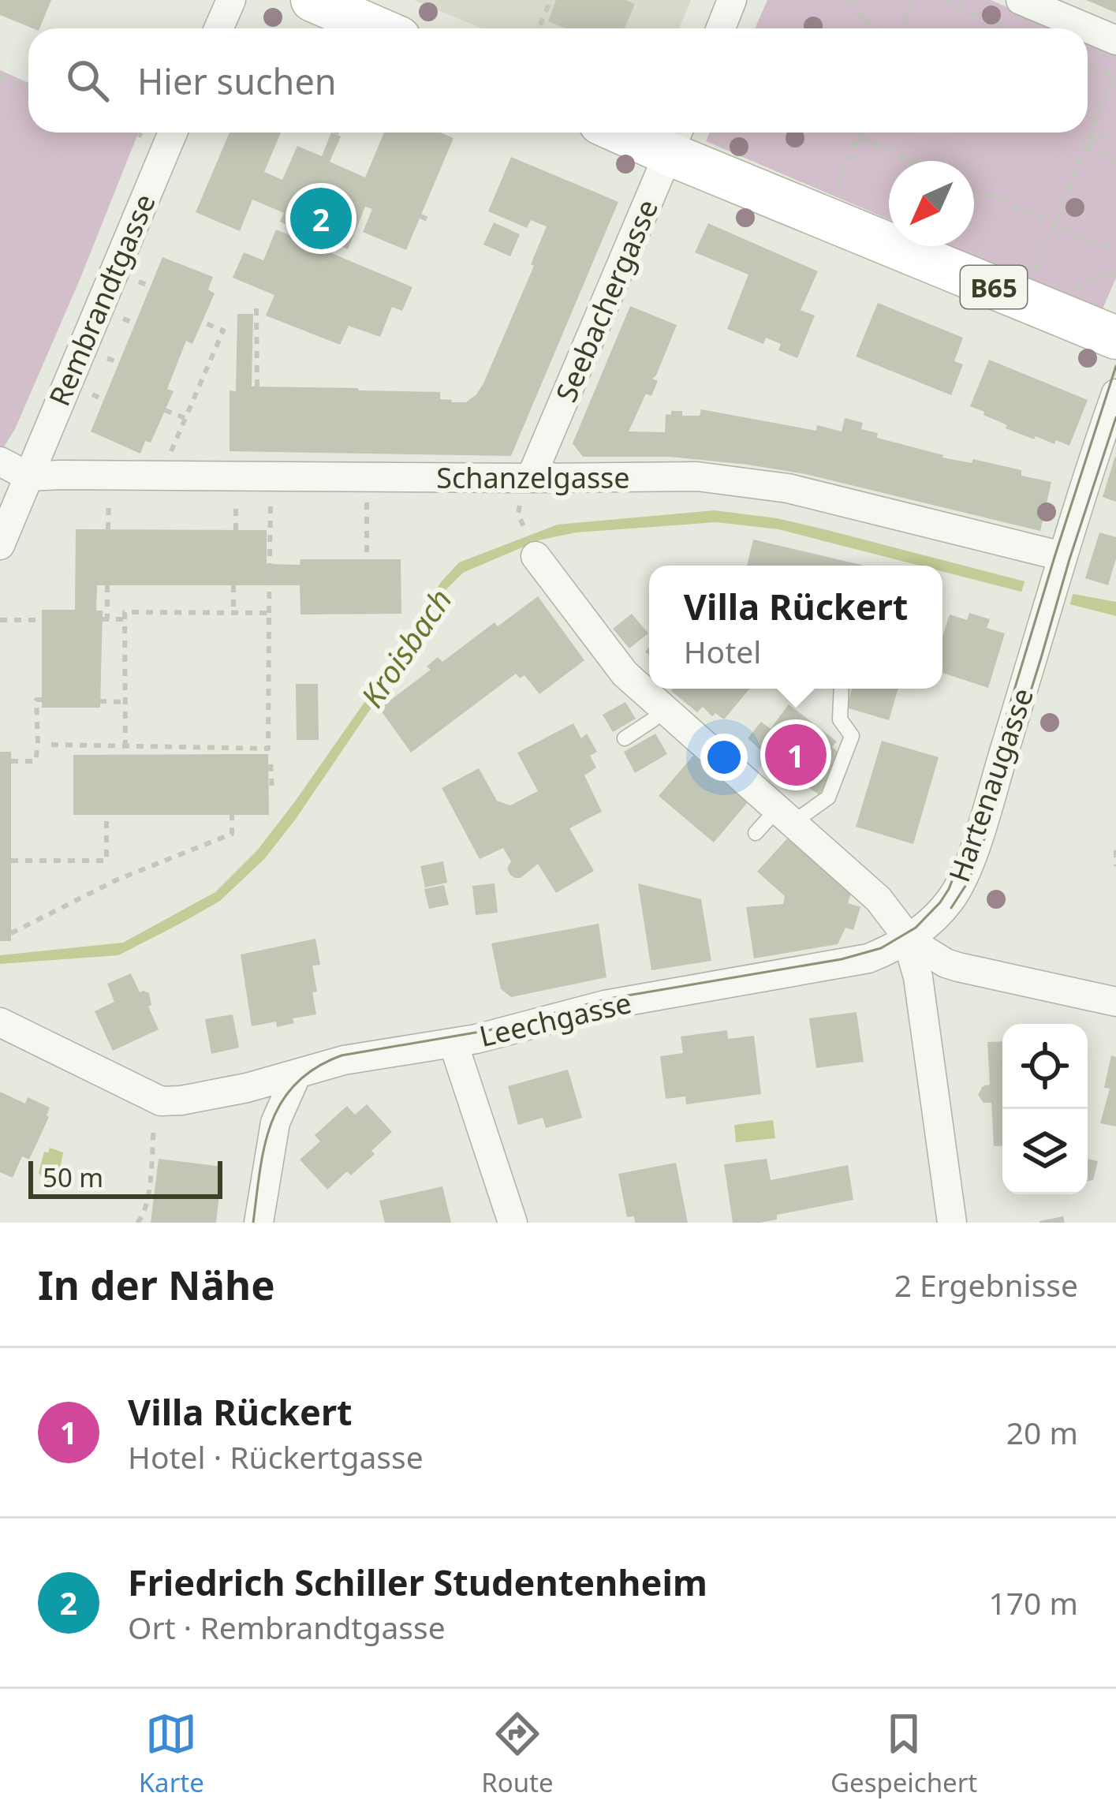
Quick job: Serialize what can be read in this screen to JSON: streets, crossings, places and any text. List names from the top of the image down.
{
  "streets": {
    "main road": ["B65"],
    "street": [
      "Rembrandtgasse",
      "Seebachergasse",
      "Schanzelgasse",
      "Hartenaugasse",
      "Leechgasse"
    ]
  },
  "crossings": [
    ["B65", "Seebachergasse"],
    ["Rembrandtgasse", "Schanzelgasse"],
    ["Seebachergasse", "Schanzelgasse"],
    ["Schanzelgasse", "Hartenaugasse"],
    ["Hartenaugasse", "Leechgasse"]
  ],
  "water": ["Kroisbach"],
  "scale_bar": "50 m",
  "north": "bottom left",
  "page": {
    "search": "Hier suchen",
    "pins": ["2", "1"],
    "popup": ["Villa Rückert", "Hotel"],
    "scale": "50 m",
    "heading": ["In der Nähe", "2 Ergebnisse"],
    "list": [
      {
        "mark": "1",
        "name": "Villa Rückert",
        "note": "Hotel · Rückertgasse",
        "value": "20 m"
      },
      {
        "mark": "2",
        "name": "Friedrich Schiller Studentenheim",
        "note": "Ort · Rembrandtgasse",
        "value": "170 m"
      }
    ],
    "nav": ["Karte", "Route", "Gespeichert"]
  }
}
